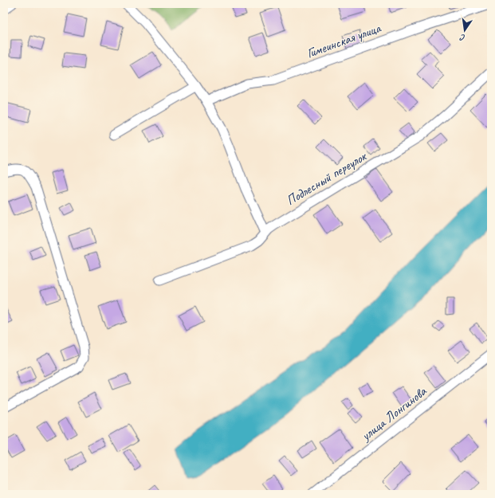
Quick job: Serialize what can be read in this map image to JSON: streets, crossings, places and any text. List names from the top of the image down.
{
  "streets": {
    "street": ["Гимеинская улица", "Подлесный переулок", "улица Лонгинова"]
  },
  "north": "bottom"
}
